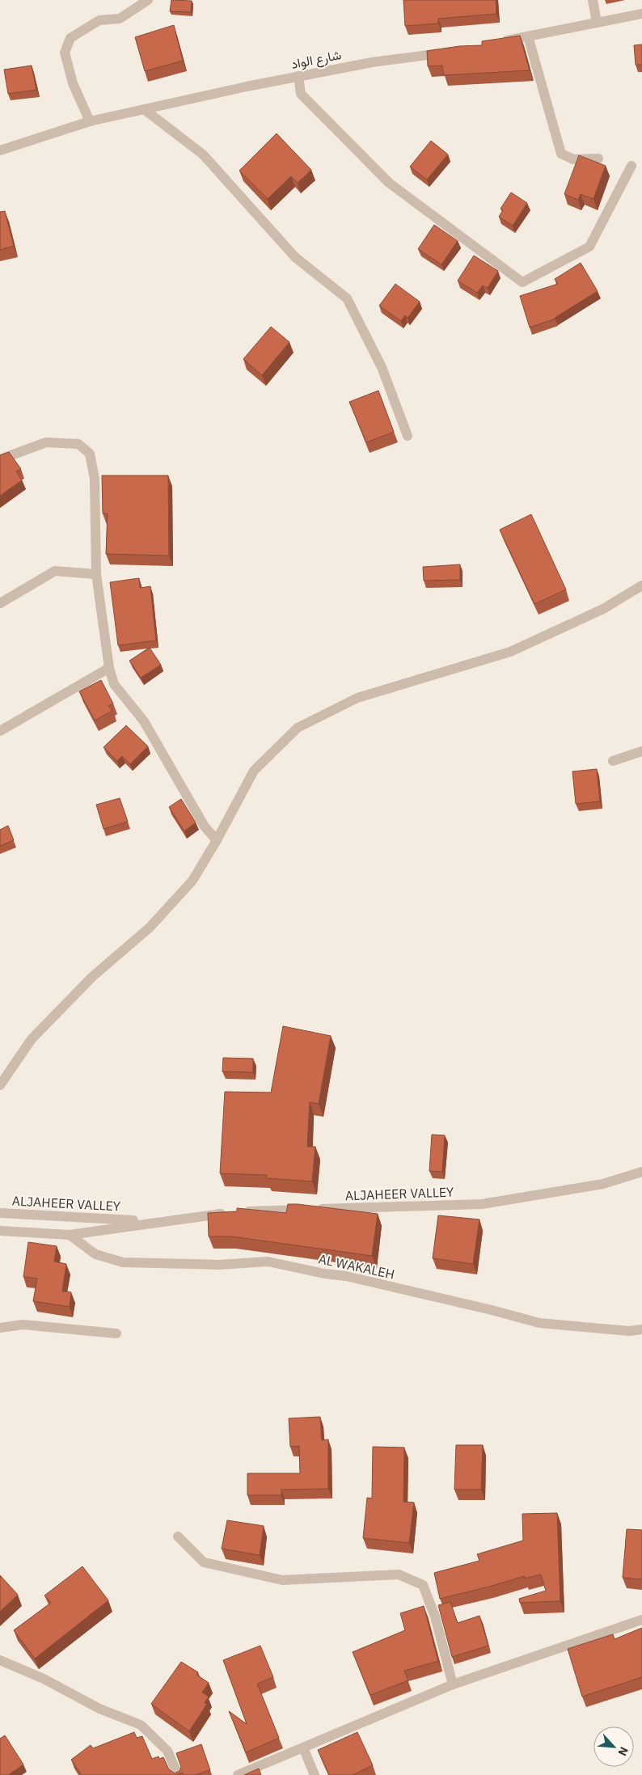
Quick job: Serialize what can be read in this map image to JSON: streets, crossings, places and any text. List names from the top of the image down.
{
  "streets": {
    "street": ["شارع الواد", "ALJAHEER VALLEY", "AL WAKALEH"]
  },
  "crossings": [
    ["ALJAHEER VALLEY", "AL WAKALEH"]
  ],
  "north": "bottom right"
}
